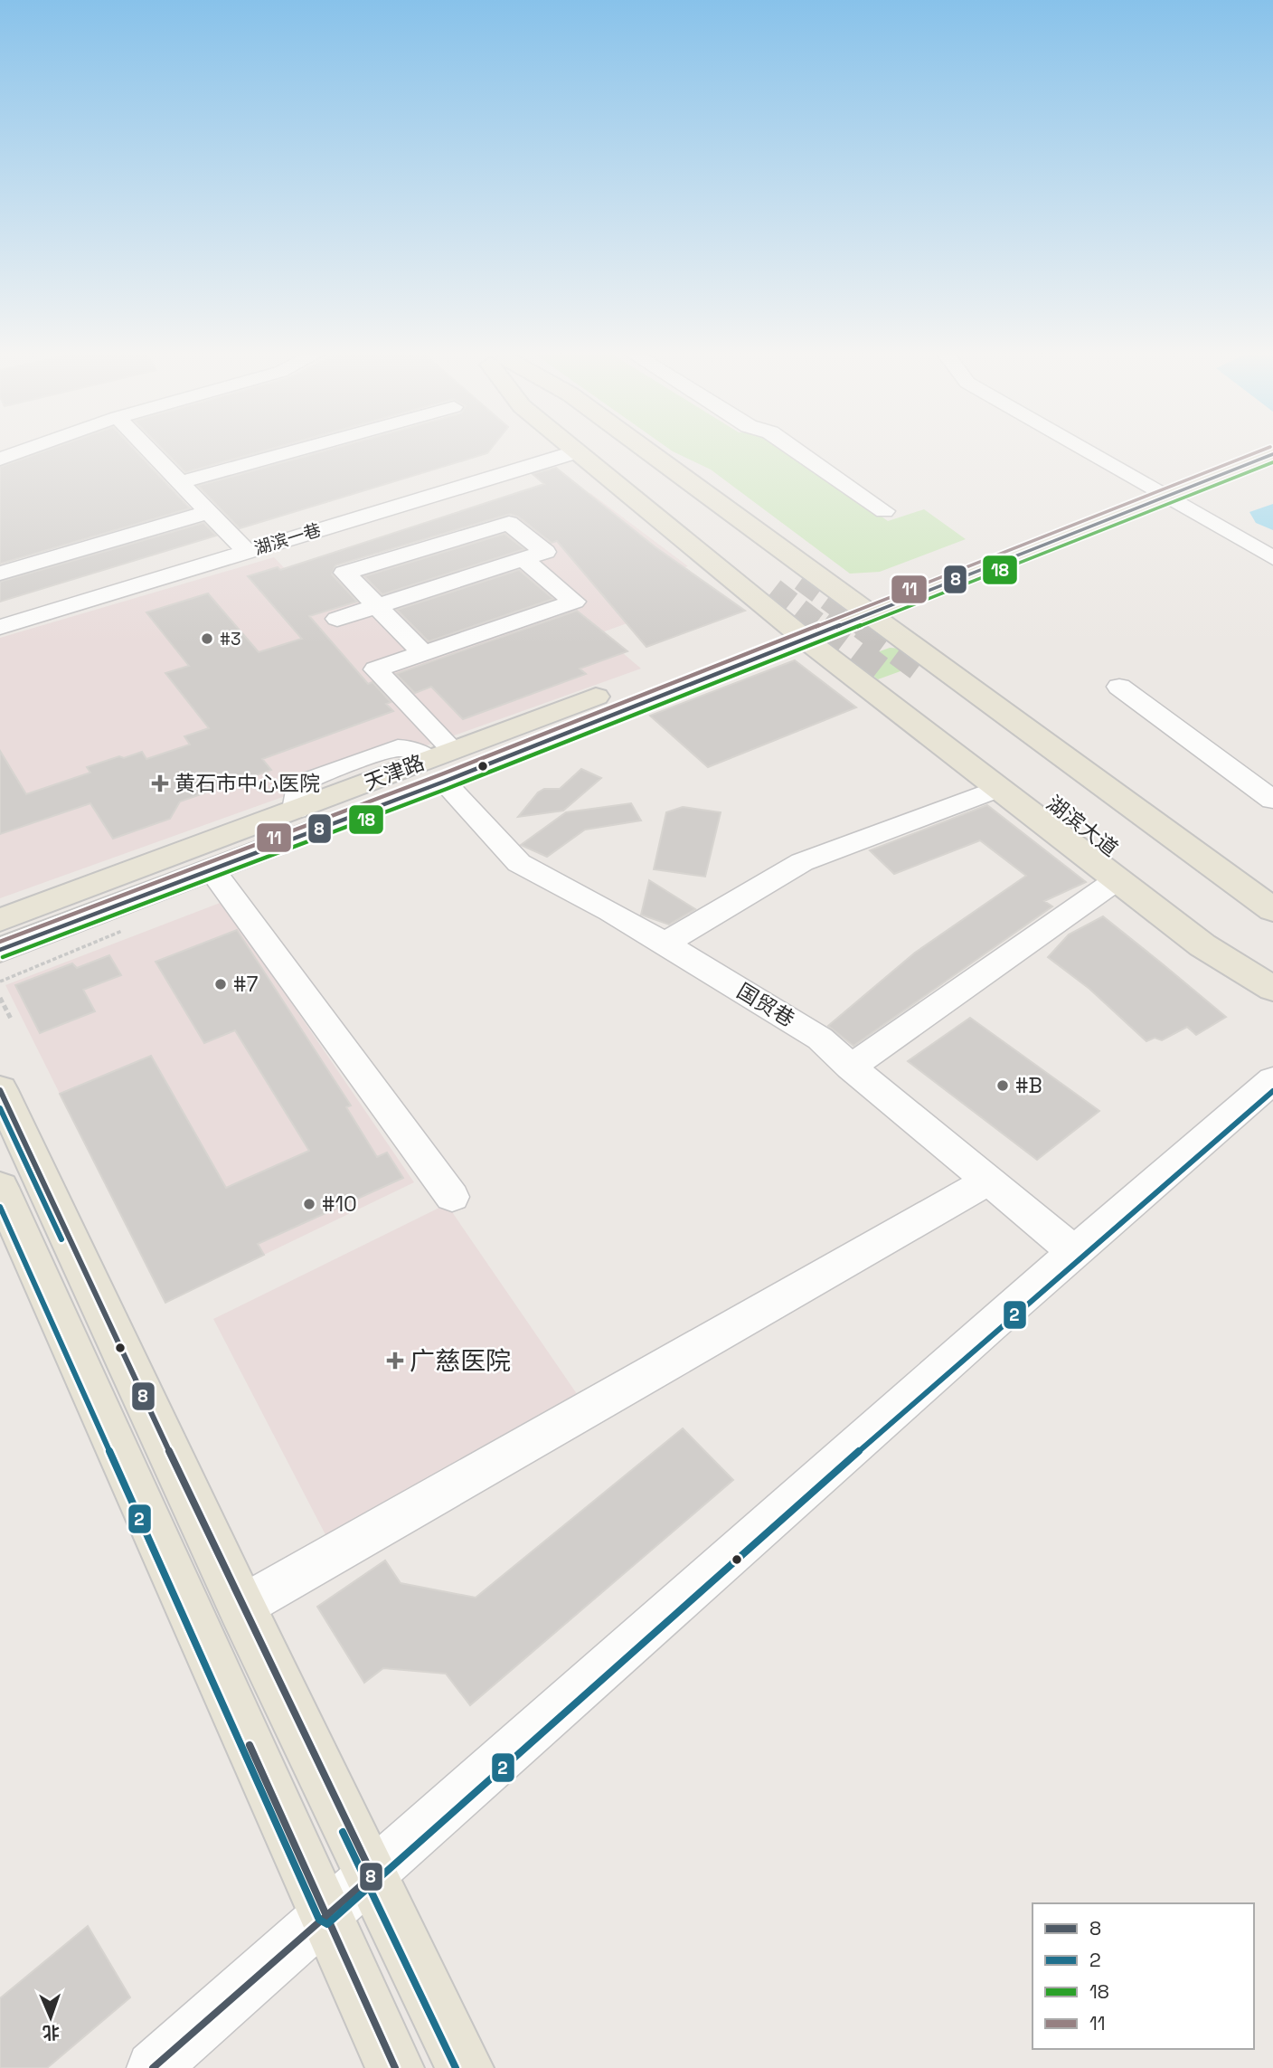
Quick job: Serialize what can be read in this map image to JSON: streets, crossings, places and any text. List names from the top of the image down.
{
  "streets": {
    "main road": ["天津路", "湖滨大道"],
    "street": ["湖滨一巷", "国贸巷"]
  },
  "crossings": [
    ["天津路", "国贸巷"]
  ],
  "places": {
    "other": [
      "#3",
      "#7",
      "#B",
      "#10"
    ],
    "health": ["黄石市中心医院", "广慈医院"]
  },
  "lines": [
    "transit line 11",
    "transit line 8",
    "transit line 18",
    "transit line 2"
  ],
  "legend": [
    "8",
    "2",
    "18",
    "11"
  ],
  "north": "bottom"
}
